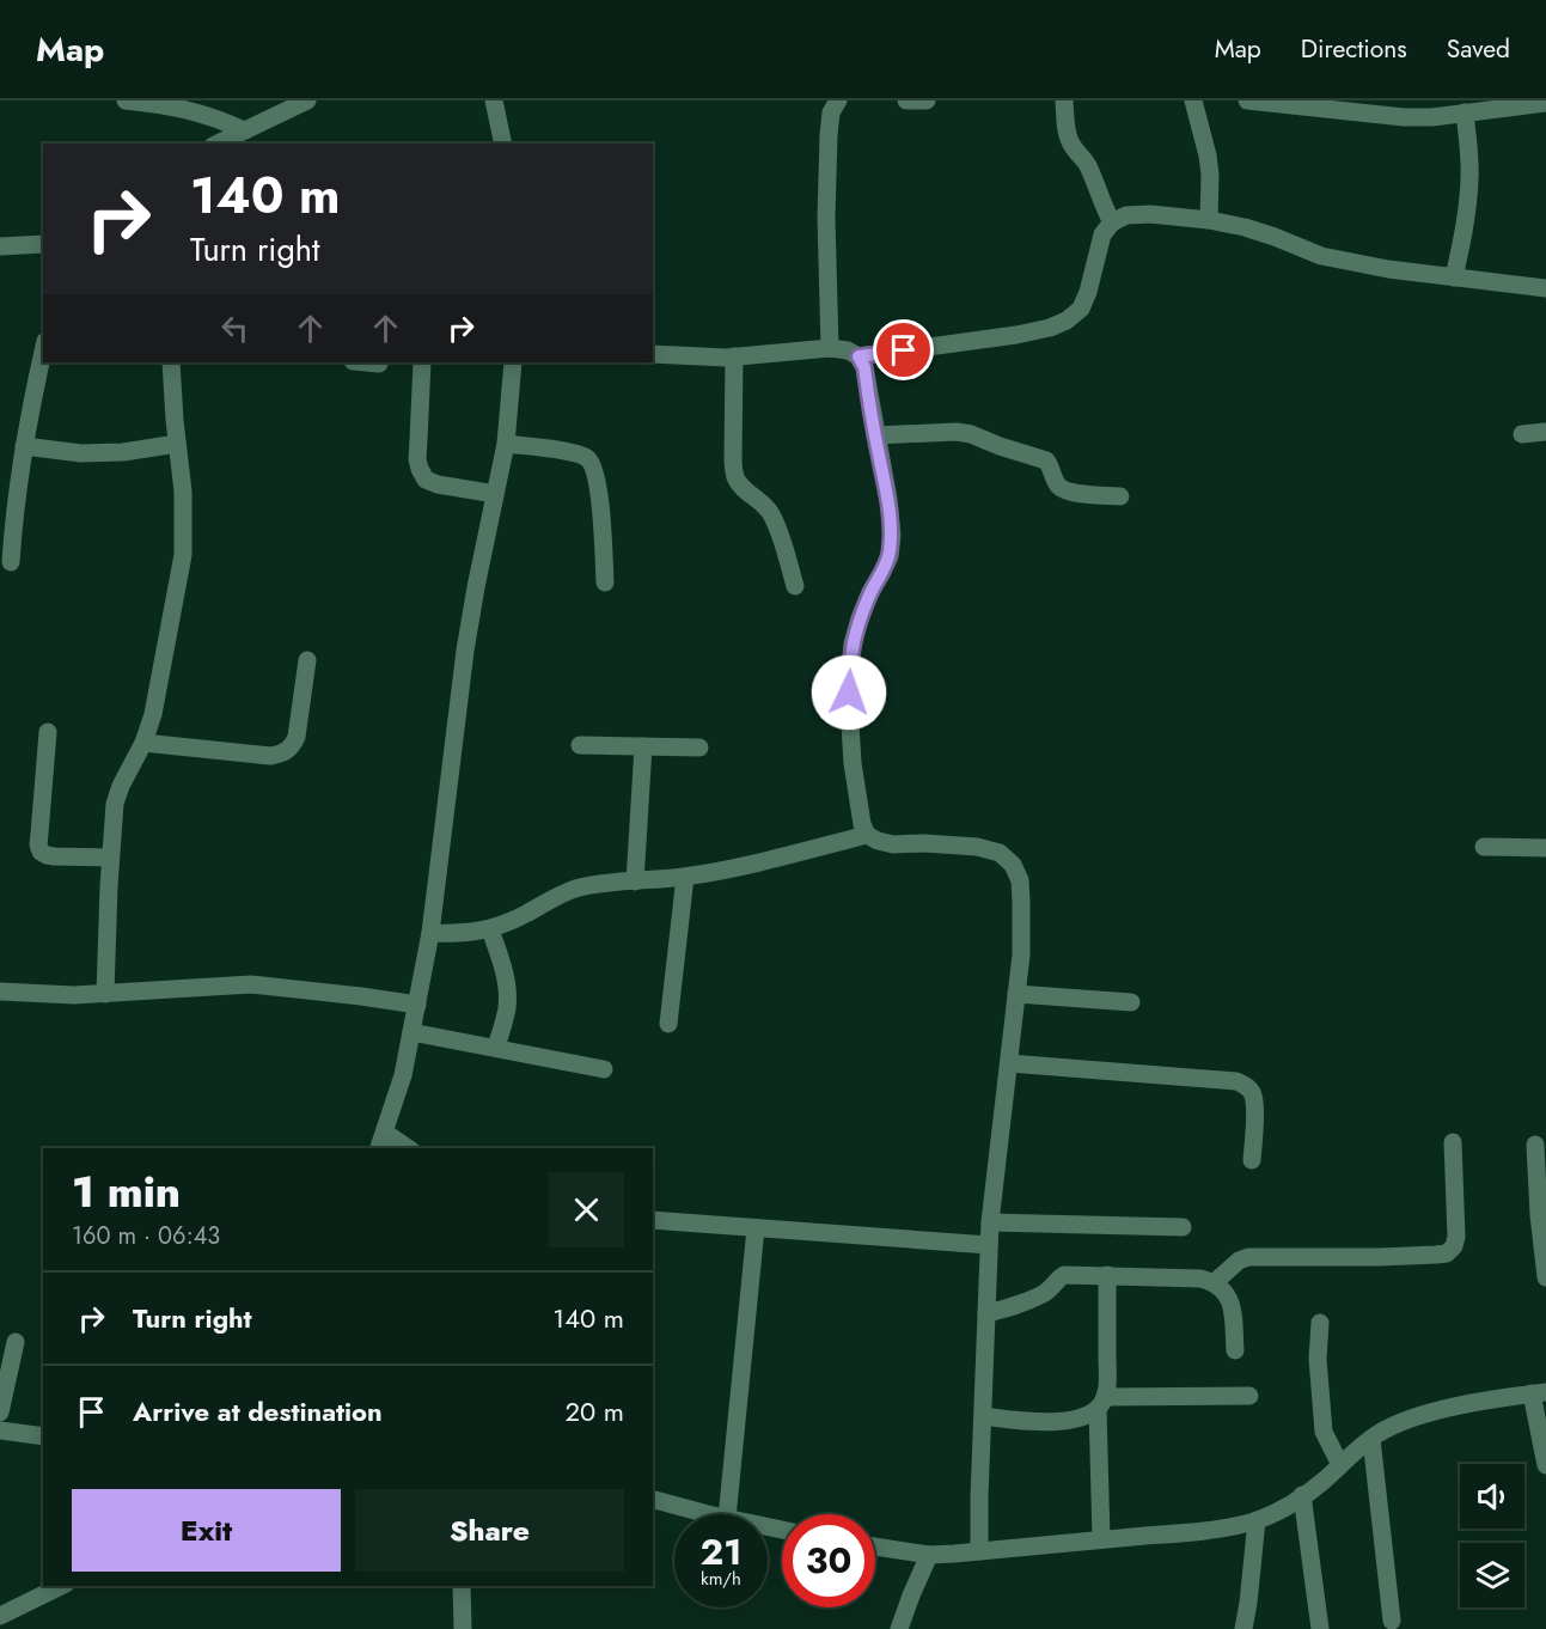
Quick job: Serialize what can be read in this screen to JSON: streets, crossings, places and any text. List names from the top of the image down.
{
  "page": {
    "header": "Map",
    "nav": ["Map", "Directions", "Saved"],
    "turn": ["140 m", "Turn right"],
    "heading": ["1 min", "160 m · 06:43"],
    "list": [
      {
        "name": "Turn right",
        "value": "140 m"
      },
      {
        "name": "Arrive at destination",
        "value": "20 m"
      }
    ],
    "buttons": ["Exit", "Share"],
    "speed": "21 km/h",
    "limit": "30"
  }
}
